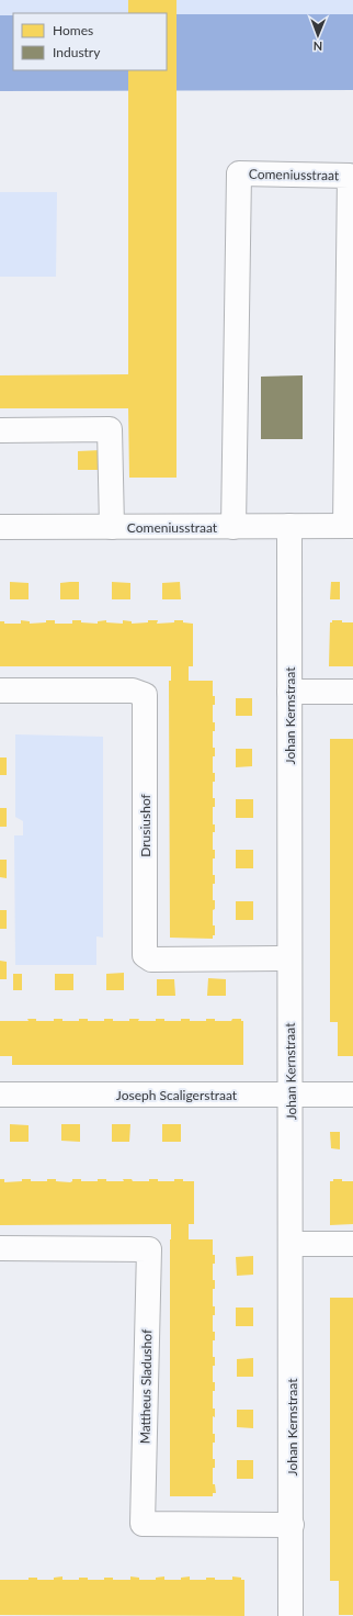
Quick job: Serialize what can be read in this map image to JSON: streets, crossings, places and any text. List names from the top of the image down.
{
  "streets": {
    "street": [
      "Comeniusstraat",
      "Johan Kernstraat",
      "Drusiushof",
      "Joseph Scaligerstraat",
      "Mattheus Sladushof"
    ]
  },
  "crossings": [
    ["Comeniusstraat", "Johan Kernstraat"],
    ["Johan Kernstraat", "Drusiushof"],
    ["Johan Kernstraat", "Joseph Scaligerstraat"],
    ["Johan Kernstraat", "Mattheus Sladushof"]
  ],
  "legend": ["Homes", "Industry"],
  "north": "bottom"
}
